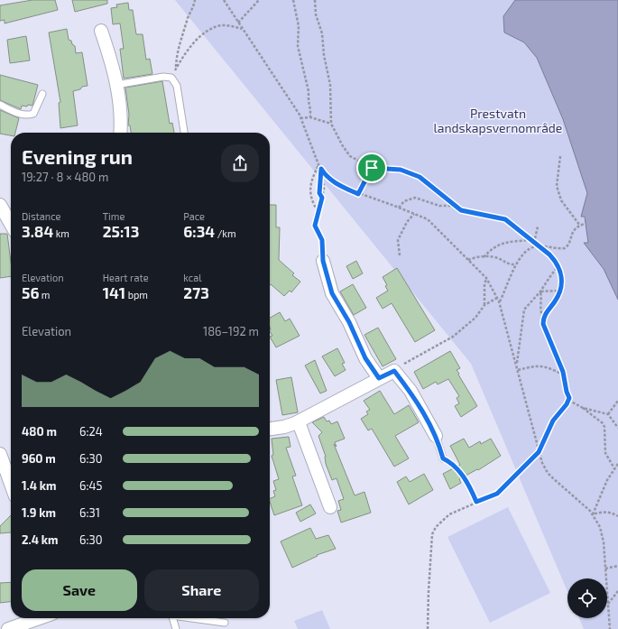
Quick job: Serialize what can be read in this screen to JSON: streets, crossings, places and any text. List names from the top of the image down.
{
  "parks": ["Prestvatn landskapsvernområde"],
  "page": {
    "heading": ["Evening run", "19:27 · 8 × 480 m"],
    "stats": [
      ["Distance", "3.84 km"],
      ["Time", "25:13"],
      ["Pace", "6:34 /km"],
      ["Elevation", "56 m"],
      ["Heart rate", "141 bpm"],
      ["kcal", "273"]
    ],
    "chart": ["Elevation", "186–192 m"],
    "list": [
      {
        "name": "480 m",
        "note": "6:24"
      },
      {
        "name": "960 m",
        "note": "6:30"
      },
      {
        "name": "1.4 km",
        "note": "6:45"
      },
      {
        "name": "1.9 km",
        "note": "6:31"
      },
      {
        "name": "2.4 km",
        "note": "6:30"
      }
    ],
    "buttons": ["Save", "Share"]
  }
}
